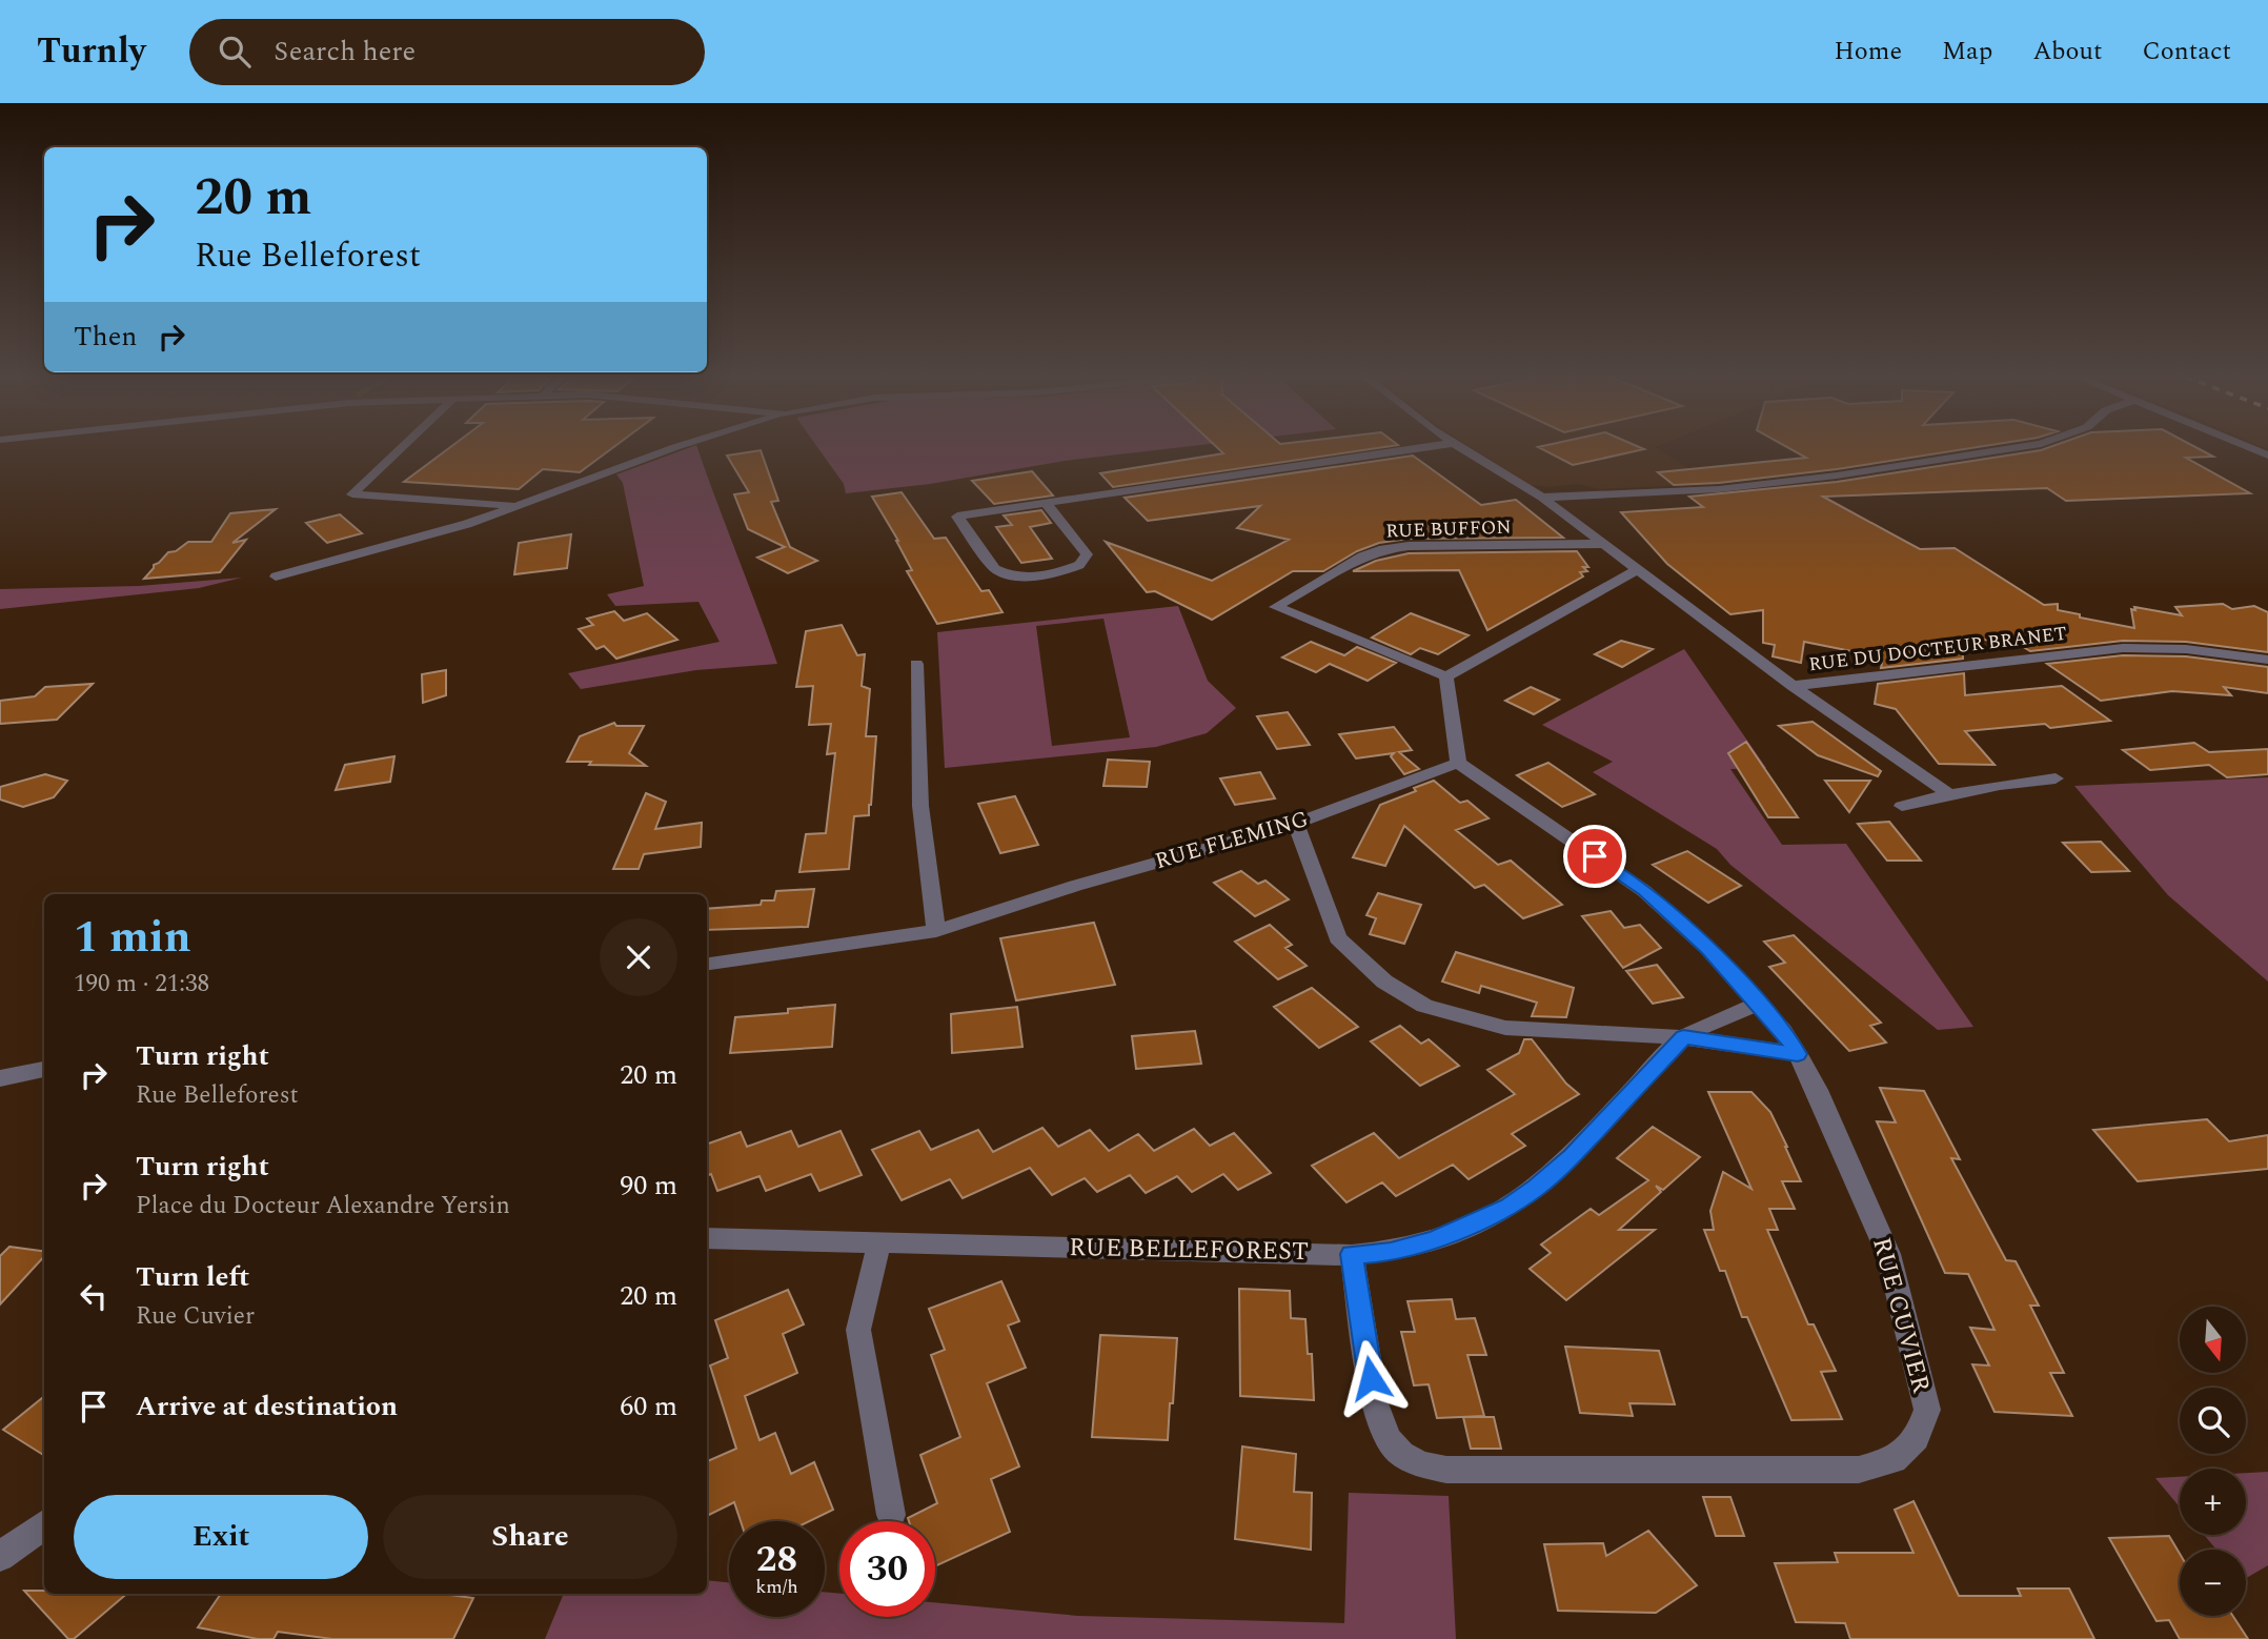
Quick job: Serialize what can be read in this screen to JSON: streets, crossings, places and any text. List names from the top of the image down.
{
  "streets": {
    "street": [
      "RUE BUFFON",
      "RUE DU DOCTEUR BRANET",
      "RUE FLEMING",
      "RUE BELLEFOREST",
      "RUE CUVIER"
    ]
  },
  "crossings": [
    ["RUE BUFFON", "RUE DU DOCTEUR BRANET"],
    ["RUE FLEMING", "RUE CUVIER"],
    ["RUE BELLEFOREST", "RUE CUVIER"]
  ],
  "north": "bottom",
  "page": {
    "header": "Turnly",
    "search": "Search here",
    "nav": [
      "Home",
      "Map",
      "About",
      "Contact"
    ],
    "turn": ["20 m", "Rue Belleforest"],
    "then": "Then",
    "heading": ["1 min", "190 m · 21:38"],
    "list": [
      {
        "name": "Turn right",
        "note": "Rue Belleforest",
        "value": "20 m"
      },
      {
        "name": "Turn right",
        "note": "Place du Docteur Alexandre Yersin",
        "value": "90 m"
      },
      {
        "name": "Turn left",
        "note": "Rue Cuvier",
        "value": "20 m"
      },
      {
        "name": "Arrive at destination",
        "value": "60 m"
      }
    ],
    "map_buttons": ["+", "−"],
    "buttons": ["Exit", "Share"],
    "speed": "28 km/h",
    "limit": "30"
  }
}
